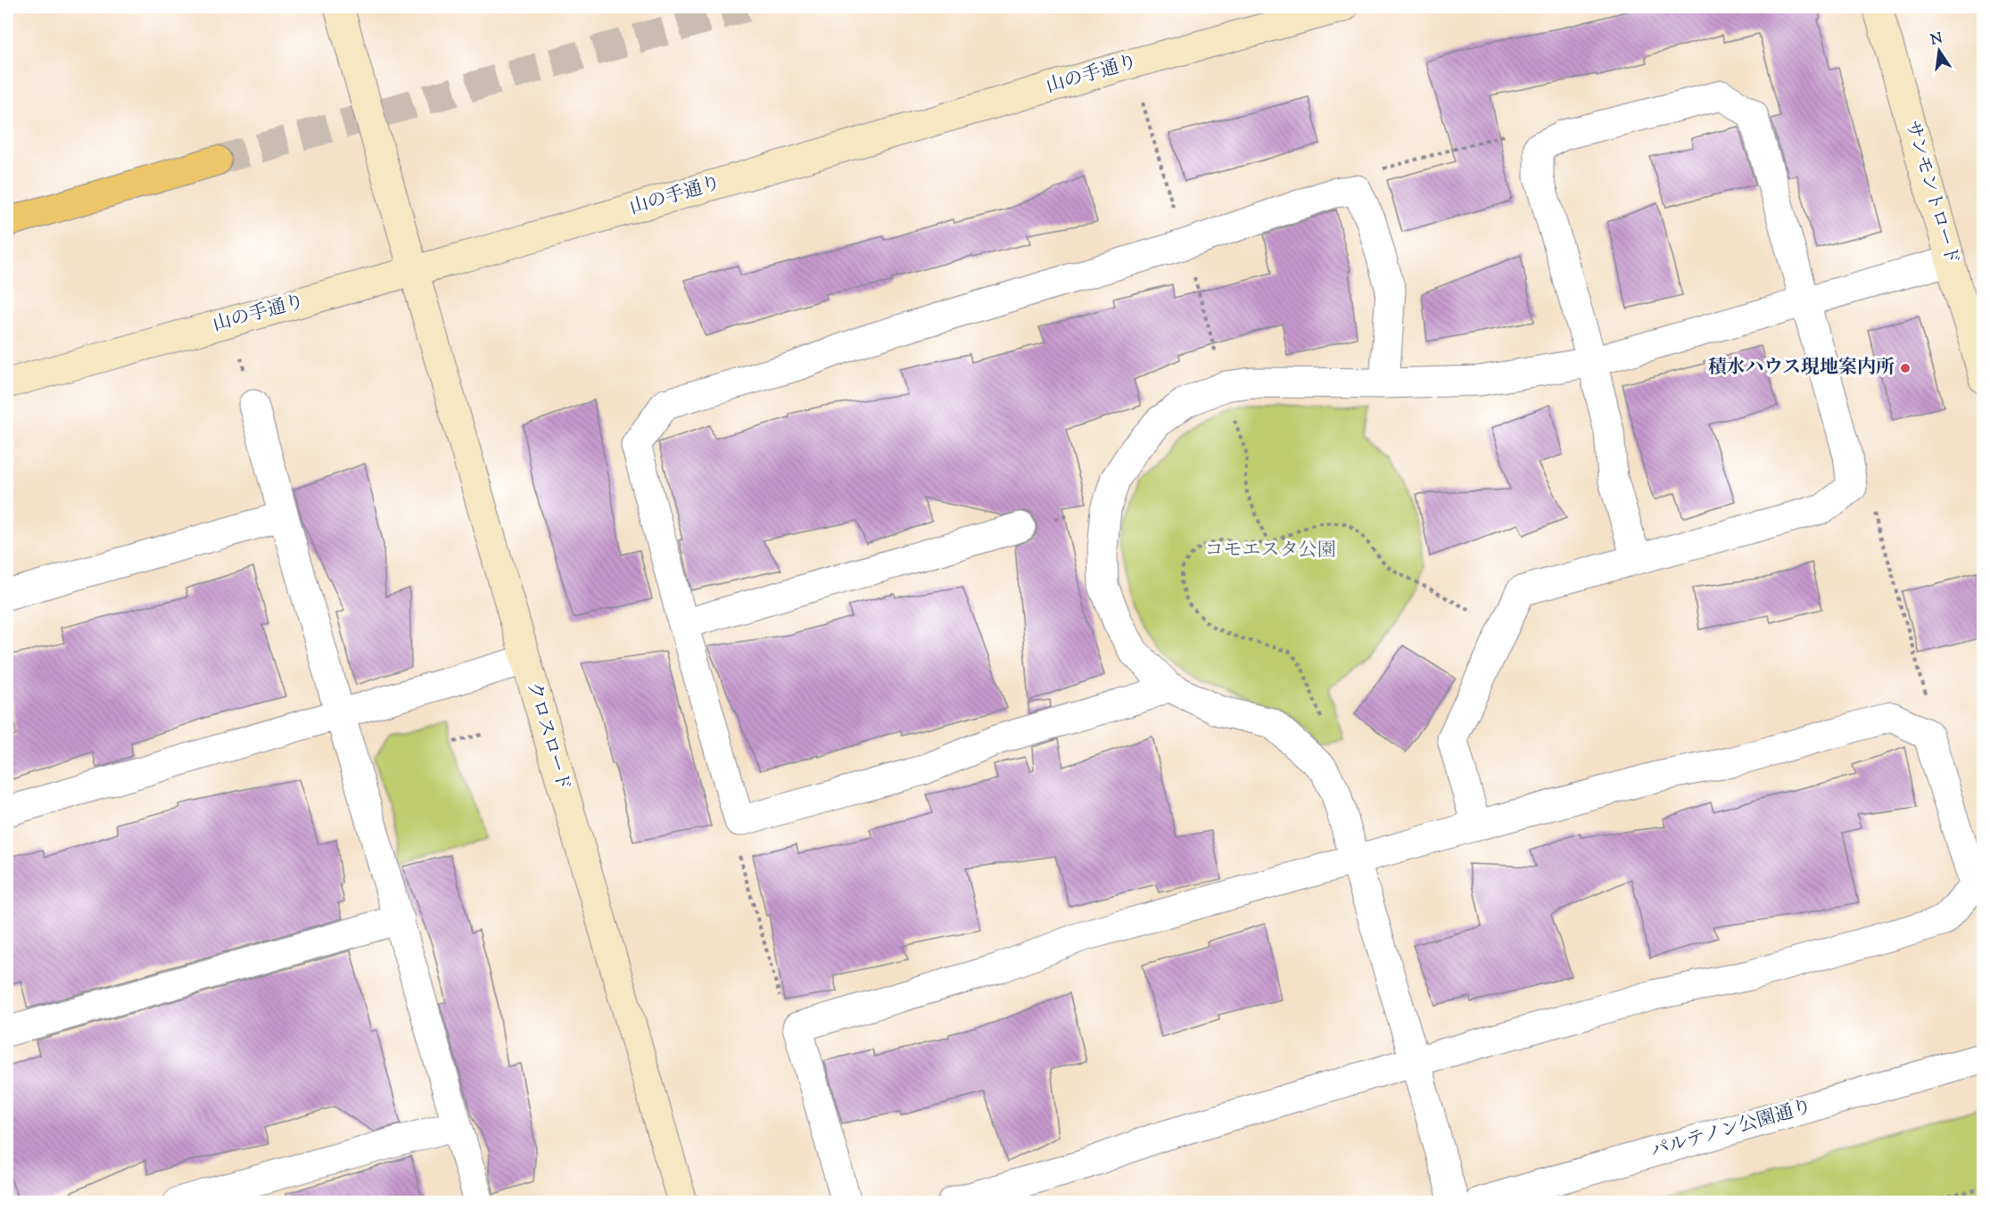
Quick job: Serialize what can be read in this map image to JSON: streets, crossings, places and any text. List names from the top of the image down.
{
  "streets": {
    "street": [
      "山の手通り",
      "サンモントロード",
      "クロスロード",
      "パルテノン公園通り"
    ]
  },
  "crossings": [
    ["山の手通り", "クロスロード"]
  ],
  "parks": ["コモエスタ公園"],
  "places": ["積水ハウス現地案内所"],
  "north": "top"
}
